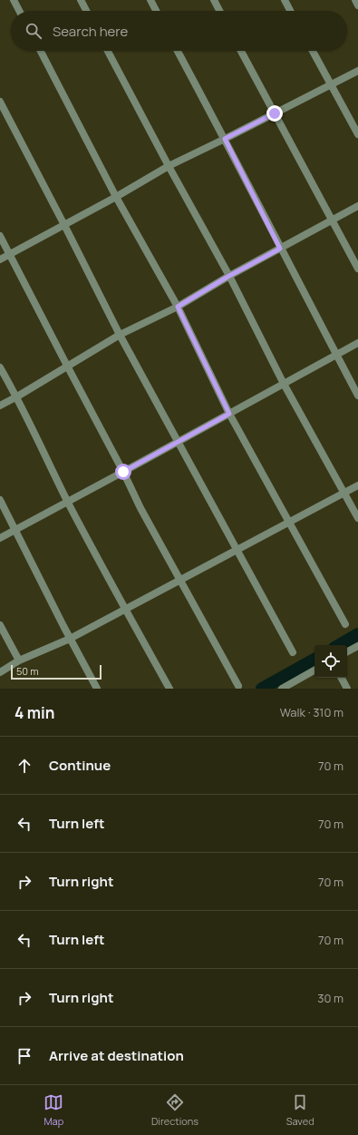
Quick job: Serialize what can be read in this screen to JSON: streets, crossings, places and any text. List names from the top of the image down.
{
  "scale_bar": "50 m",
  "page": {
    "search": "Search here",
    "scale": "50 m",
    "heading": ["4 min", "Walk · 310 m"],
    "list": [
      ["Continue", "70 m"],
      ["Turn left", "70 m"],
      ["Turn right", "70 m"],
      ["Turn left", "70 m"],
      ["Turn right", "30 m"],
      "Arrive at destination"
    ],
    "nav": ["Map", "Directions", "Saved"]
  }
}
